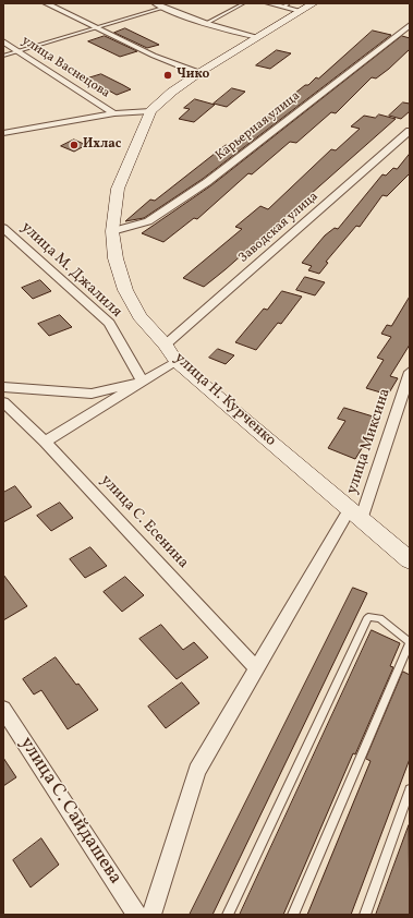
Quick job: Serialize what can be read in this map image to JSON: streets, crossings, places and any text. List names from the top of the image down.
{
  "streets": {
    "main road": ["улица Н. Курченко"],
    "street": [
      "улица Васнецова",
      "Карьерная улица",
      "Заводская улица",
      "улица М. Джалиля",
      "улица Миксина",
      "улица С. Есенина",
      "улица С. Сайдашева"
    ]
  },
  "crossings": [
    ["Карьерная улица", "улица Н. Курченко"],
    ["Заводская улица", "улица Н. Курченко"],
    ["улица Н. Курченко", "улица Миксина"],
    ["улица Миксина", "улица С. Есенина"]
  ],
  "places": ["Чико", "Ихлас"]
}
